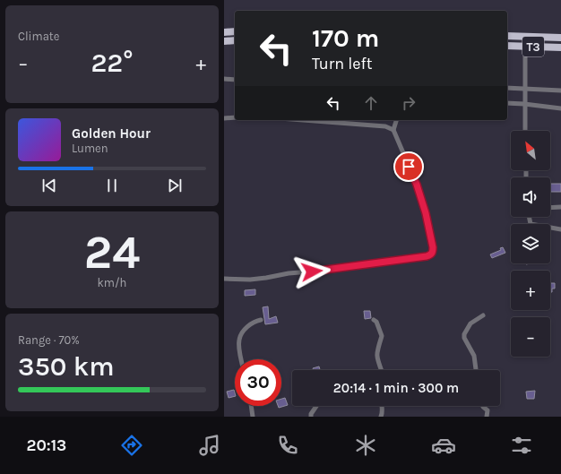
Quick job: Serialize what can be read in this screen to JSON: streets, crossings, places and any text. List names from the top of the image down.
{
  "streets": {
    "highway": ["T3"]
  },
  "north": "top left",
  "page": {
    "tile": [
      "Climate",
      ["24", "km/h"],
      ["Range · 70%", "350 km"]
    ],
    "turn": ["170 m", "Turn left"],
    "heat": ["−", "22°", "+"],
    "song": ["Golden Hour", "Lumen"],
    "map_buttons": ["+", "−"],
    "limit": "30",
    "trip": "20:14 · 1 min · 300 m",
    "tabs": "20:13"
  }
}
